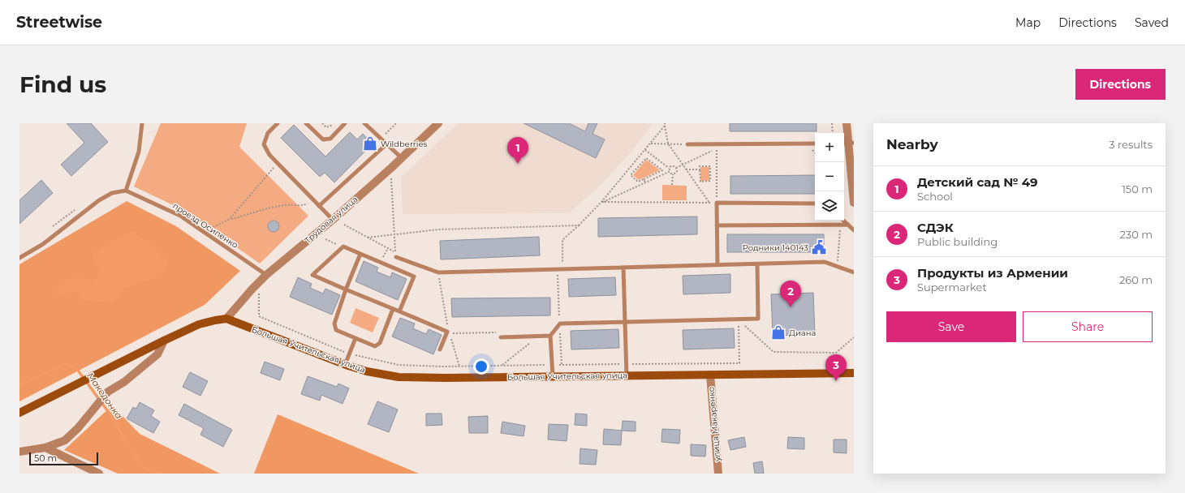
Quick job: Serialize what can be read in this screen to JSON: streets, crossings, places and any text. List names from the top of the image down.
{
  "streets": {
    "main road": ["Большая Учительская улица"],
    "street": ["Трудовая улица", "улица Макаренко"],
    "lane": ["проезд Осипенко"]
  },
  "crossings": [
    ["Трудовая улица", "проезд Осипенко"],
    ["Трудовая улица", "Большая Учительская улица"],
    ["Большая Учительская улица", "улица Макаренко"]
  ],
  "water": ["Македонка"],
  "places": {
    "shop": ["Wildberries", "Диана"],
    "public building": ["Родники 140143"]
  },
  "scale_bar": "50 m",
  "page": {
    "header": "Streetwise",
    "nav": ["Map", "Directions", "Saved"],
    "buttons": [
      "Directions",
      ["Save", "Share"]
    ],
    "title": "Find us",
    "heading": ["Nearby", "3 results"],
    "map_buttons": ["+", "−"],
    "pins": ["1", "2", "3"],
    "list": [
      {
        "mark": "1",
        "name": "Детский сад № 49",
        "note": "School",
        "value": "150 m"
      },
      {
        "mark": "2",
        "name": "СДЭК",
        "note": "Public building",
        "value": "230 m"
      },
      {
        "mark": "3",
        "name": "Продукты из Армении",
        "note": "Supermarket",
        "value": "260 m"
      }
    ],
    "scale": "50 m"
  }
}
